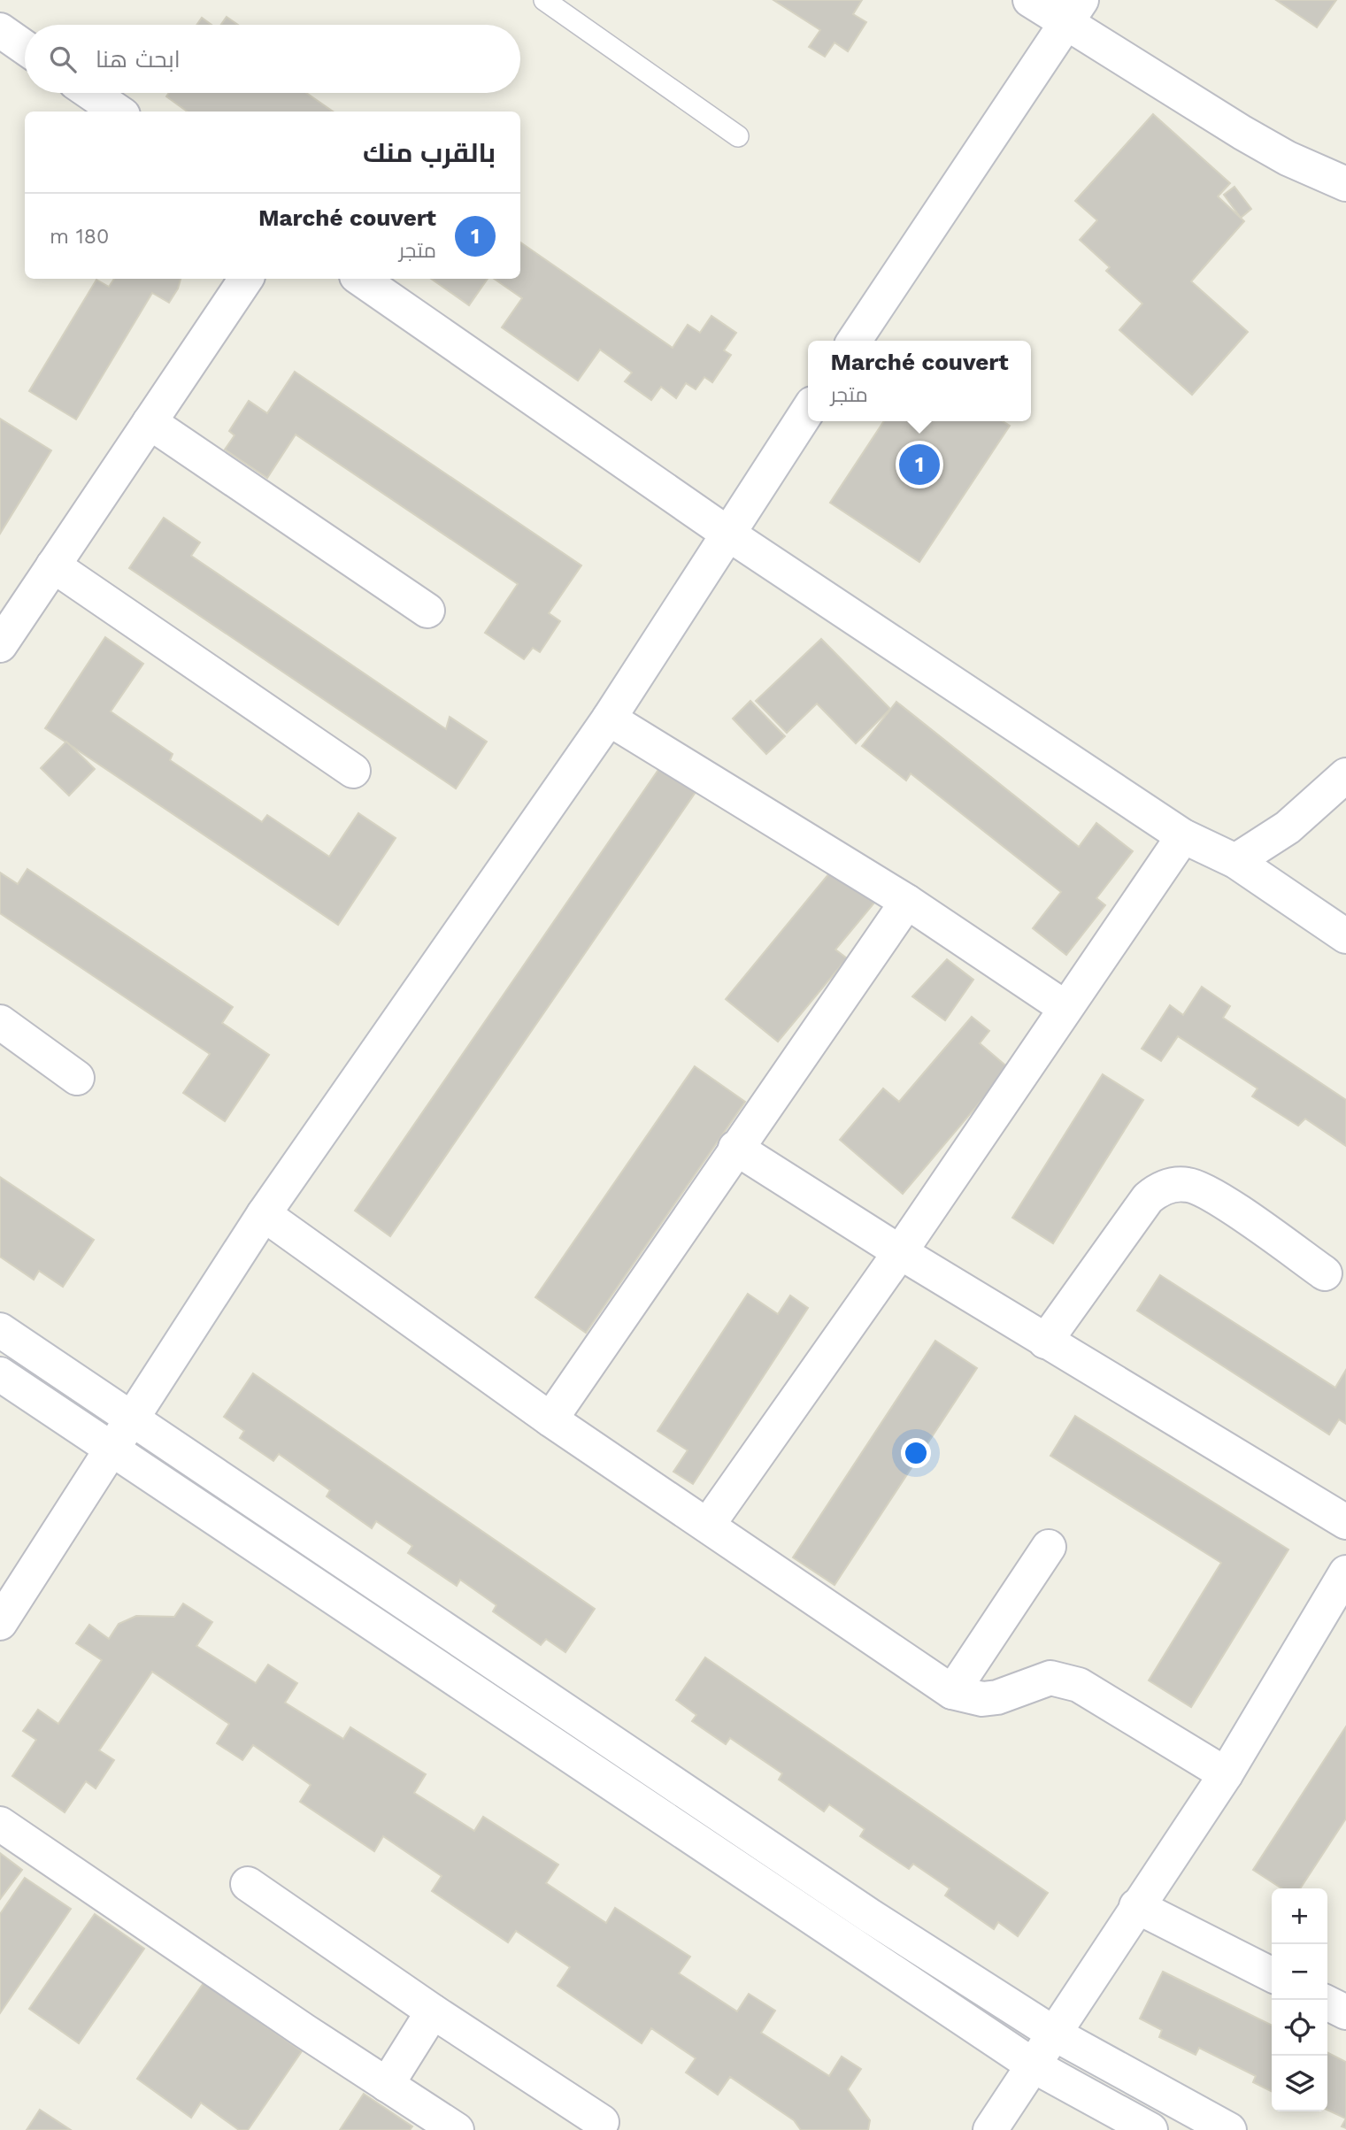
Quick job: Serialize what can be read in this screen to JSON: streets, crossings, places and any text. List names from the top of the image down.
{
  "page": {
    "search": "ابحث هنا",
    "heading": "بالقرب منك",
    "list": [
      {
        "mark": "1",
        "name": "Marché couvert",
        "note": "متجر",
        "value": "180 m"
      }
    ],
    "popup": ["Marché couvert", "متجر"],
    "pins": "1",
    "map_buttons": ["+", "−"]
  }
}
